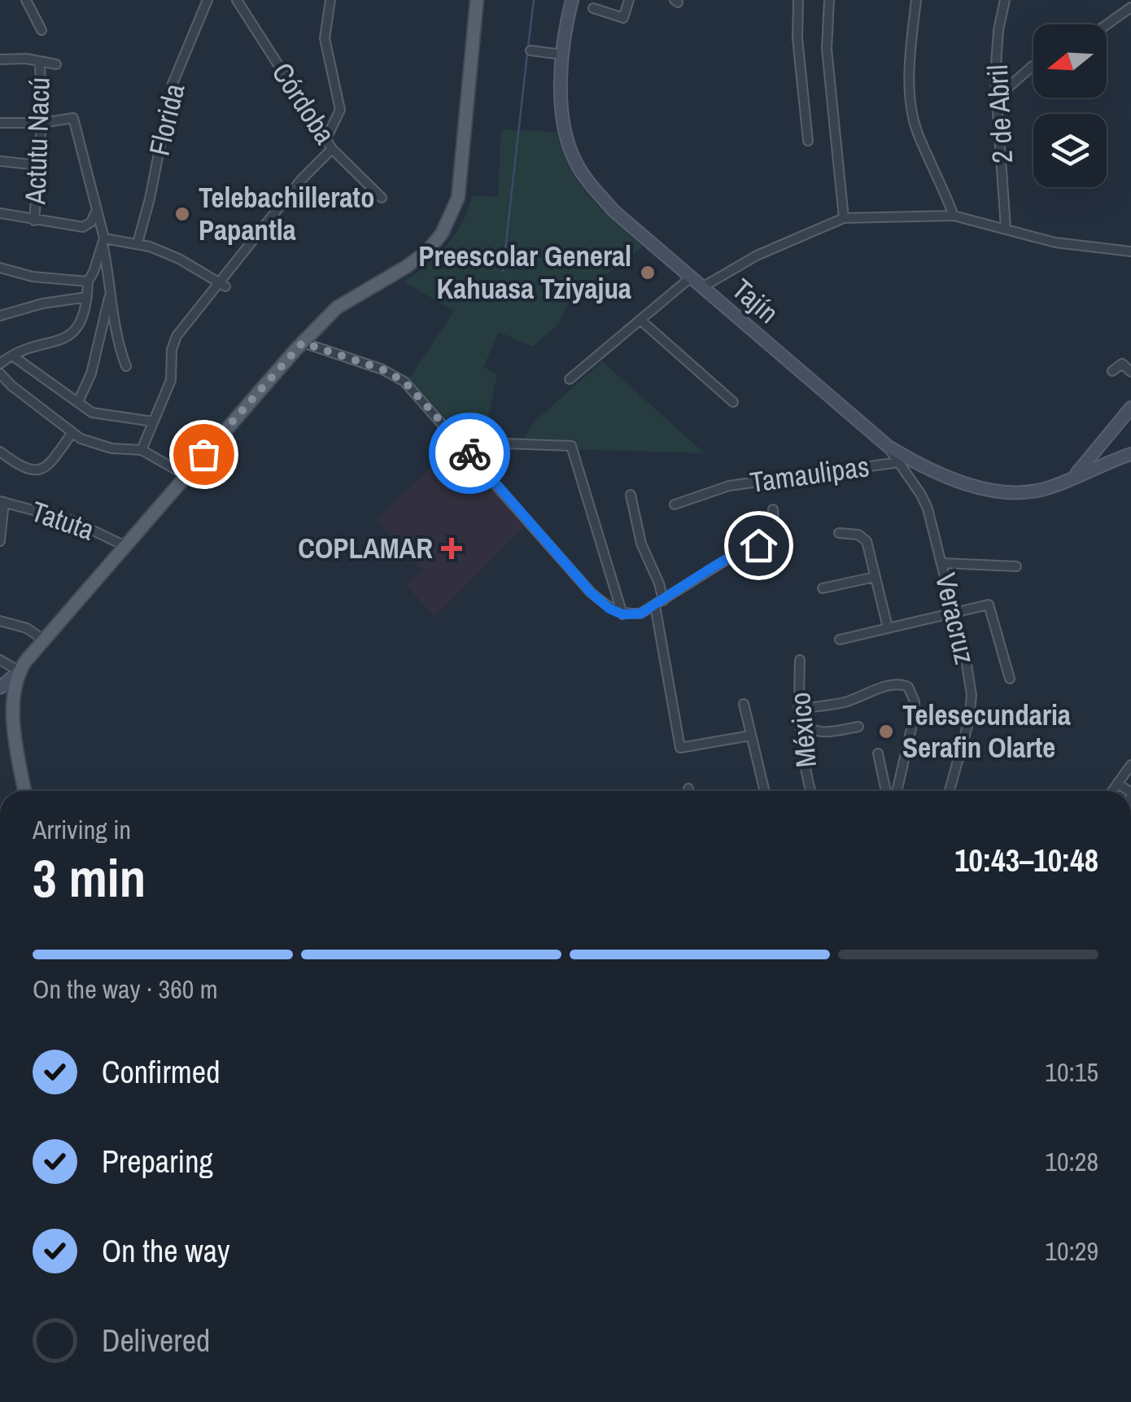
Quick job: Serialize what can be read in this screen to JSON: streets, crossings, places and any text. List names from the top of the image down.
{
  "streets": {
    "main road": ["Tajín"],
    "street": [
      "Córdoba",
      "2 de Abril",
      "Florida",
      "Actutu Nacú",
      "Tamaulipas",
      "Tatuta",
      "Veracruz",
      "México"
    ]
  },
  "crossings": [
    ["Tajín", "Veracruz"],
    ["Tamaulipas", "Veracruz"]
  ],
  "places": {
    "other": ["Telebachillerato Papantla", "Preescolar General Kahuasa Tziyajua", "Telesecundaria Serafin Olarte"],
    "health": ["COPLAMAR"]
  },
  "north": "left",
  "page": {
    "heading": ["3 min", "Arriving in", "10:43–10:48"],
    "bar": "On the way · 360 m",
    "list": [
      ["Confirmed", "10:15"],
      ["Preparing", "10:28"],
      ["On the way", "10:29"],
      "Delivered"
    ]
  }
}
